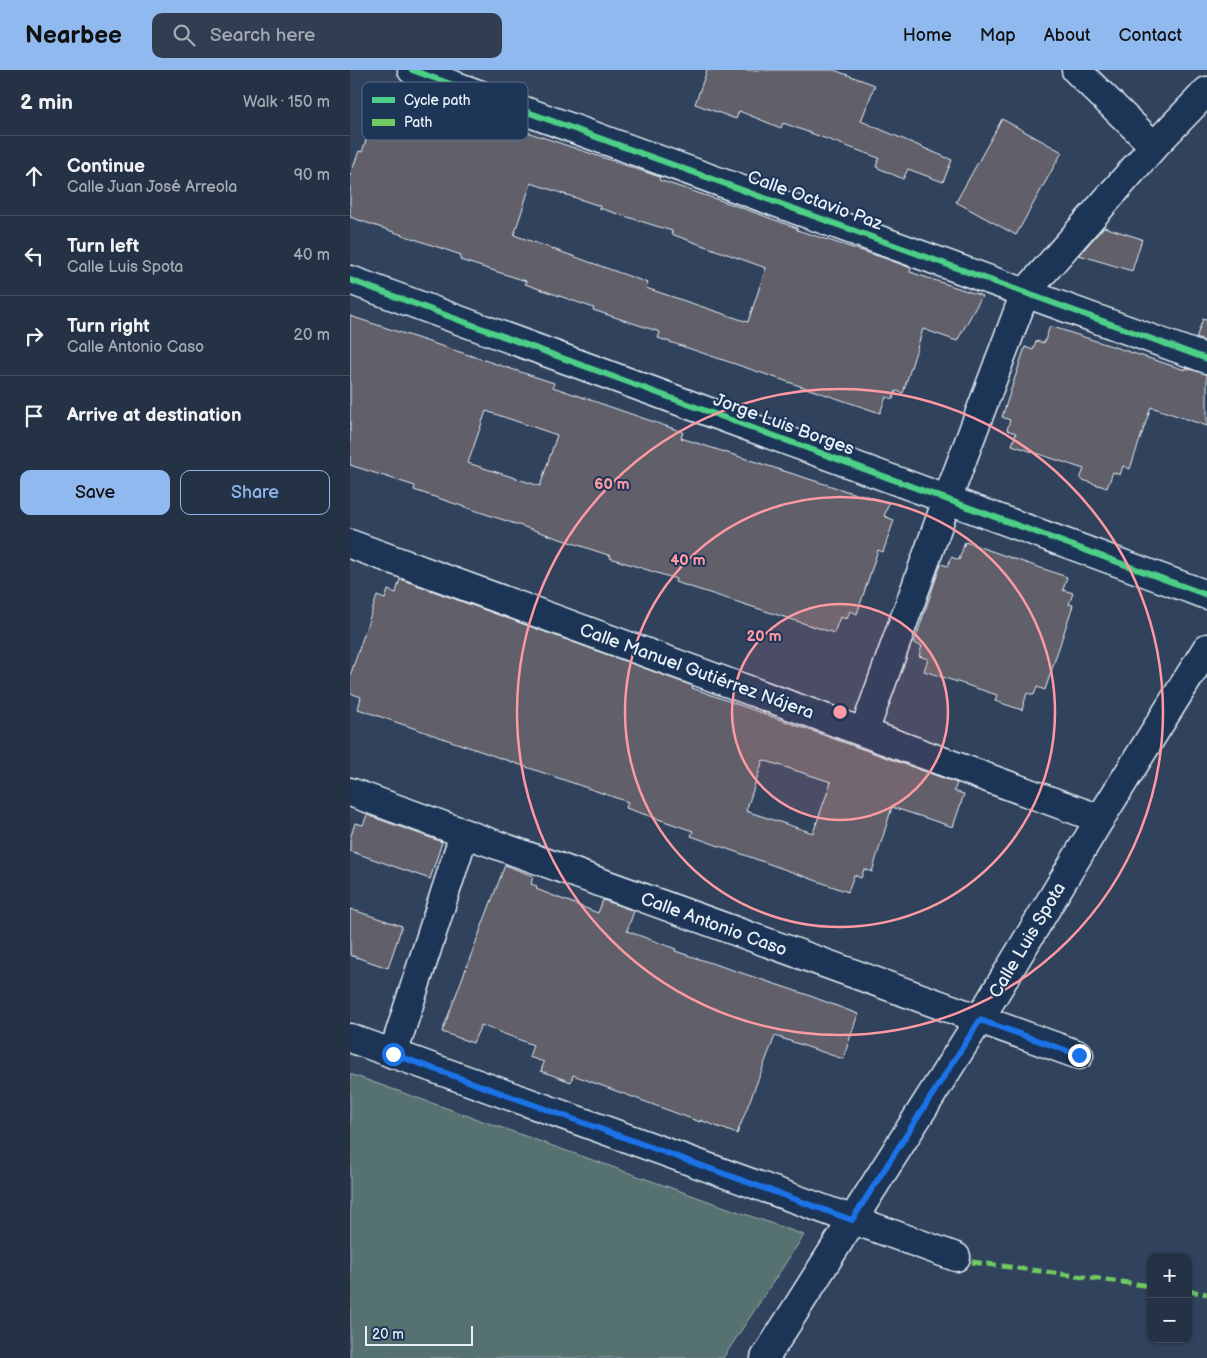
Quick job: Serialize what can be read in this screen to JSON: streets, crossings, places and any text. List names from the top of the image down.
{
  "streets": {
    "street": [
      "Calle Octavio Paz",
      "Jorge Luis Borges",
      "Calle Manuel Gutiérrez Nájera",
      "Calle Antonio Caso",
      "Calle Luis Spota"
    ]
  },
  "crossings": [
    ["Calle Manuel Gutiérrez Nájera", "Calle Luis Spota"],
    ["Calle Antonio Caso", "Calle Luis Spota"]
  ],
  "legend": ["Cycle path", "Path"],
  "scale_bar": "20 m",
  "page": {
    "header": "Nearbee",
    "search": "Search here",
    "nav": [
      "Home",
      "Map",
      "About",
      "Contact"
    ],
    "heading": ["2 min", "Walk · 150 m"],
    "list": [
      ["Continue", "Calle Juan José Arreola", "90 m"],
      ["Turn left", "Calle Luis Spota", "40 m"],
      ["Turn right", "Calle Antonio Caso", "20 m"],
      "Arrive at destination"
    ],
    "buttons": ["Save", "Share"],
    "map_buttons": ["+", "−"],
    "scale": "20 m"
  },
  "rings": ["60 m", "40 m", "20 m"]
}
